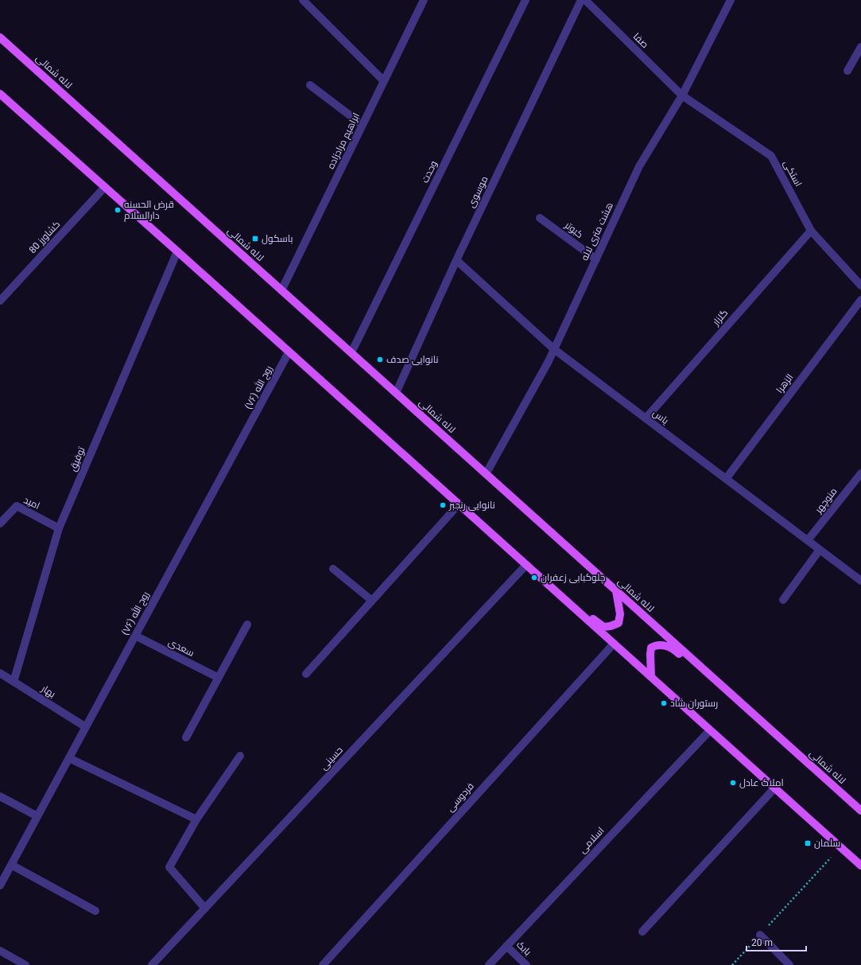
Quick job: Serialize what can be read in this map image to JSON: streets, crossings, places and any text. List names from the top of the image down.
{
  "streets": {
    "main road": ["لاله شمالی"],
    "street": [
      "صفا",
      "ابراهیم مرادزاده",
      "وحدت",
      "استکی",
      "موسوی",
      "کبوتر",
      "هشت متری لاله",
      "کشاورز 80",
      "گلزار",
      "الزهرا",
      "روح الله (۷۶)",
      "یاس",
      "توفیق",
      "منوچهر",
      "امید",
      "سعدی",
      "بهار",
      "حسینی",
      "فردوسی",
      "اسلامی",
      "بابک"
    ]
  },
  "crossings": [
    ["صفا", "استکی"],
    ["صفا", "هشت متری لاله"],
    ["لاله شمالی", "ابراهیم مرادزاده"],
    ["لاله شمالی", "وحدت"],
    ["لاله شمالی", "موسوی"],
    ["لاله شمالی", "هشت متری لاله"],
    ["استکی", "هشت متری لاله"],
    ["استکی", "گلزار"],
    ["موسوی", "یاس"],
    ["کبوتر", "هشت متری لاله"],
    ["هشت متری لاله", "یاس"],
    ["گلزار", "یاس"],
    ["الزهرا", "یاس"],
    ["روح الله (۷۶)", "سعدی"],
    ["روح الله (۷۶)", "بهار"],
    ["یاس", "منوچهر"],
    ["توفیق", "امید"],
    ["توفیق", "بهار"],
    ["اسلامی", "بابک"]
  ],
  "places": {
    "other": [
      "قرض الحسنه دارالسلام",
      "نانوایی صدف",
      "نانوایی رنجبر",
      "چلوکبابی زعفران",
      "رستوران شاد",
      "املاک عادل"
    ],
    "transit": ["باسکول", "سلمان"]
  },
  "scale_bar": "20 m"
}
